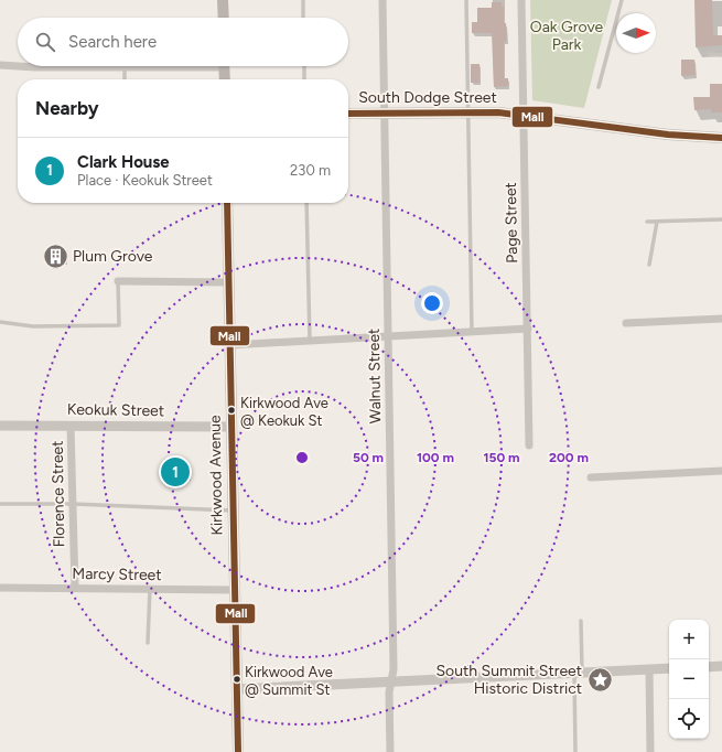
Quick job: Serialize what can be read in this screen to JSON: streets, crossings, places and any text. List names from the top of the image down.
{
  "streets": {
    "main road": ["South Dodge Street", "Kirkwood Avenue"],
    "street": [
      "Page Street",
      "Walnut Street",
      "Keokuk Street",
      "Florence Street",
      "Marcy Street"
    ]
  },
  "crossings": [
    ["South Dodge Street", "Page Street"],
    ["South Dodge Street", "Walnut Street"],
    ["Keokuk Street", "Kirkwood Avenue"],
    ["Keokuk Street", "Florence Street"],
    ["Kirkwood Avenue", "Marcy Street"],
    ["Florence Street", "Marcy Street"]
  ],
  "parks": ["Oak Grove Park"],
  "places": {
    "building": ["Plum Grove"],
    "other": ["Kirkwood Ave @ Keokuk St", "Kirkwood Ave @ Summit St"],
    "place": ["South Summit Street Historic District"]
  },
  "lines": ["transit line Mall"],
  "north": "right",
  "page": {
    "search": "Search here",
    "heading": "Nearby",
    "list": [
      {
        "mark": "1",
        "name": "Clark House",
        "note": "Place · Keokuk Street",
        "value": "230 m"
      }
    ],
    "pins": "1",
    "map_buttons": ["+", "−"]
  },
  "rings": [
    "50 m",
    "100 m",
    "150 m",
    "200 m"
  ]
}
